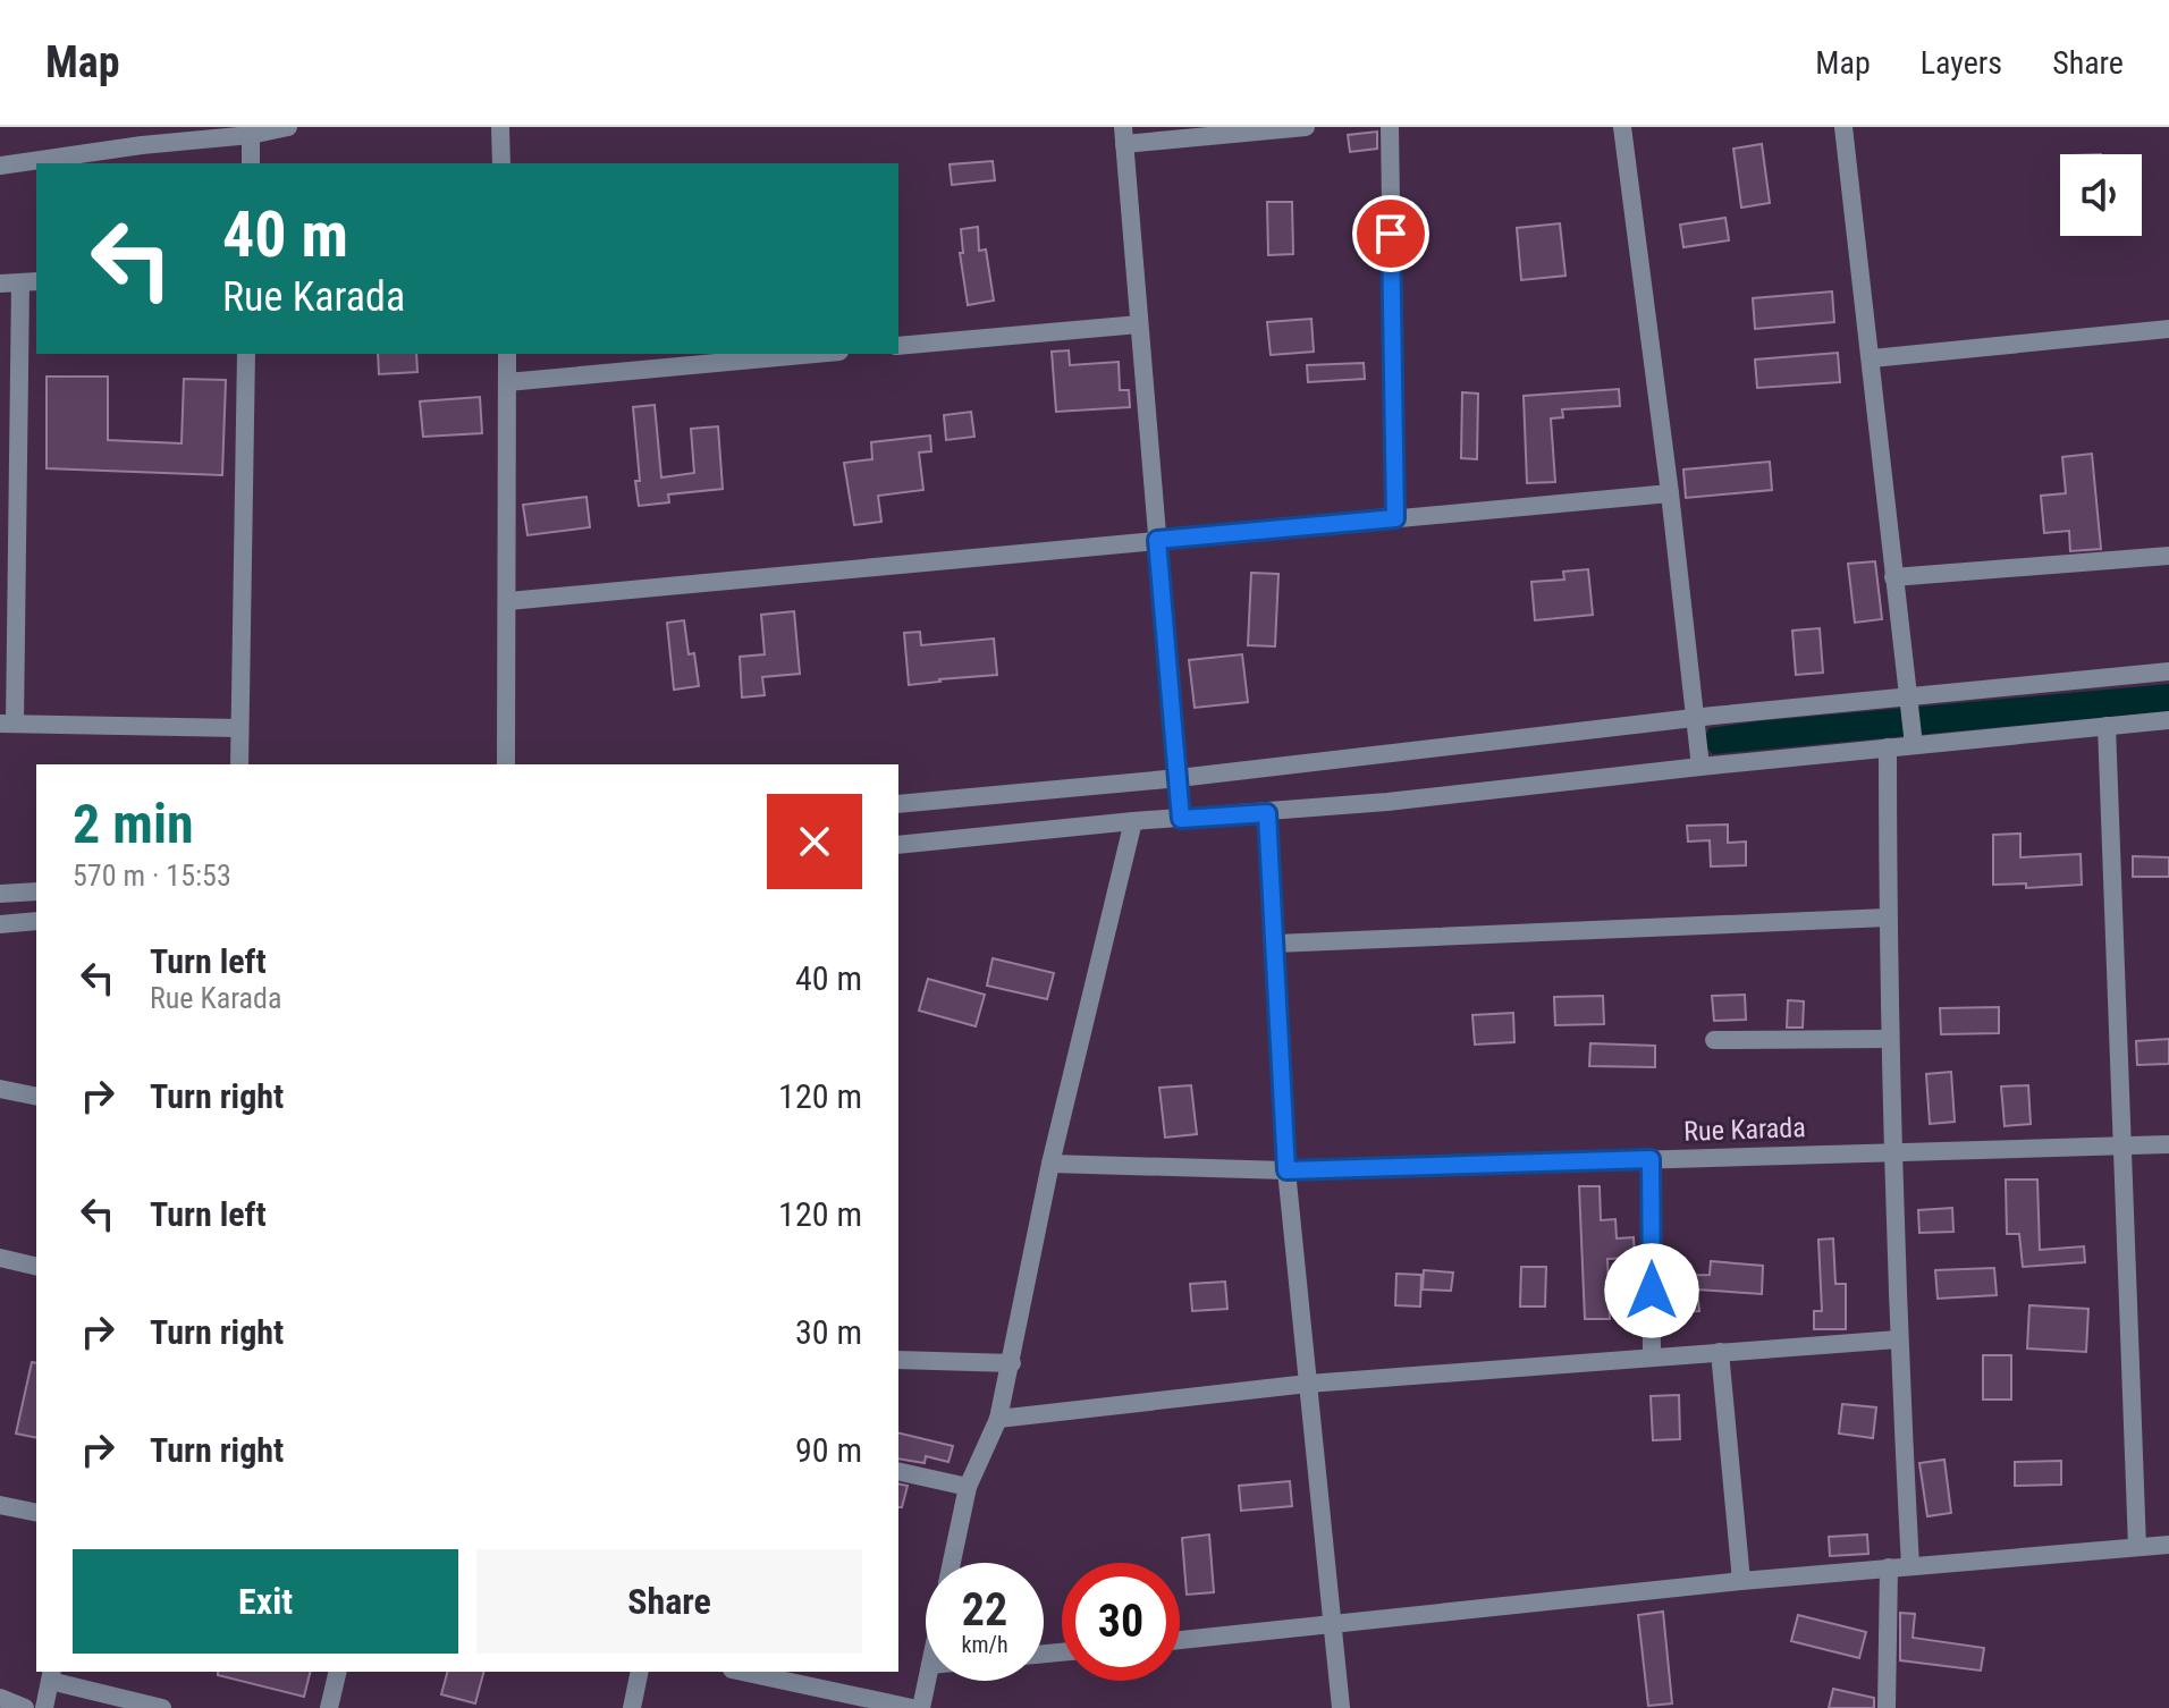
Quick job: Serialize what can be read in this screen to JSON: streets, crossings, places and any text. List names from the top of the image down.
{
  "streets": {
    "street": ["Rue Karada"]
  },
  "page": {
    "header": "Map",
    "nav": ["Map", "Layers", "Share"],
    "turn": ["40 m", "Rue Karada"],
    "heading": ["2 min", "570 m · 15:53"],
    "list": [
      {
        "name": "Turn left",
        "note": "Rue Karada",
        "value": "40 m"
      },
      {
        "name": "Turn right",
        "value": "120 m"
      },
      {
        "name": "Turn left",
        "value": "120 m"
      },
      {
        "name": "Turn right",
        "value": "30 m"
      },
      {
        "name": "Turn right",
        "value": "90 m"
      }
    ],
    "buttons": ["Exit", "Share"],
    "speed": "22 km/h",
    "limit": "30"
  }
}
